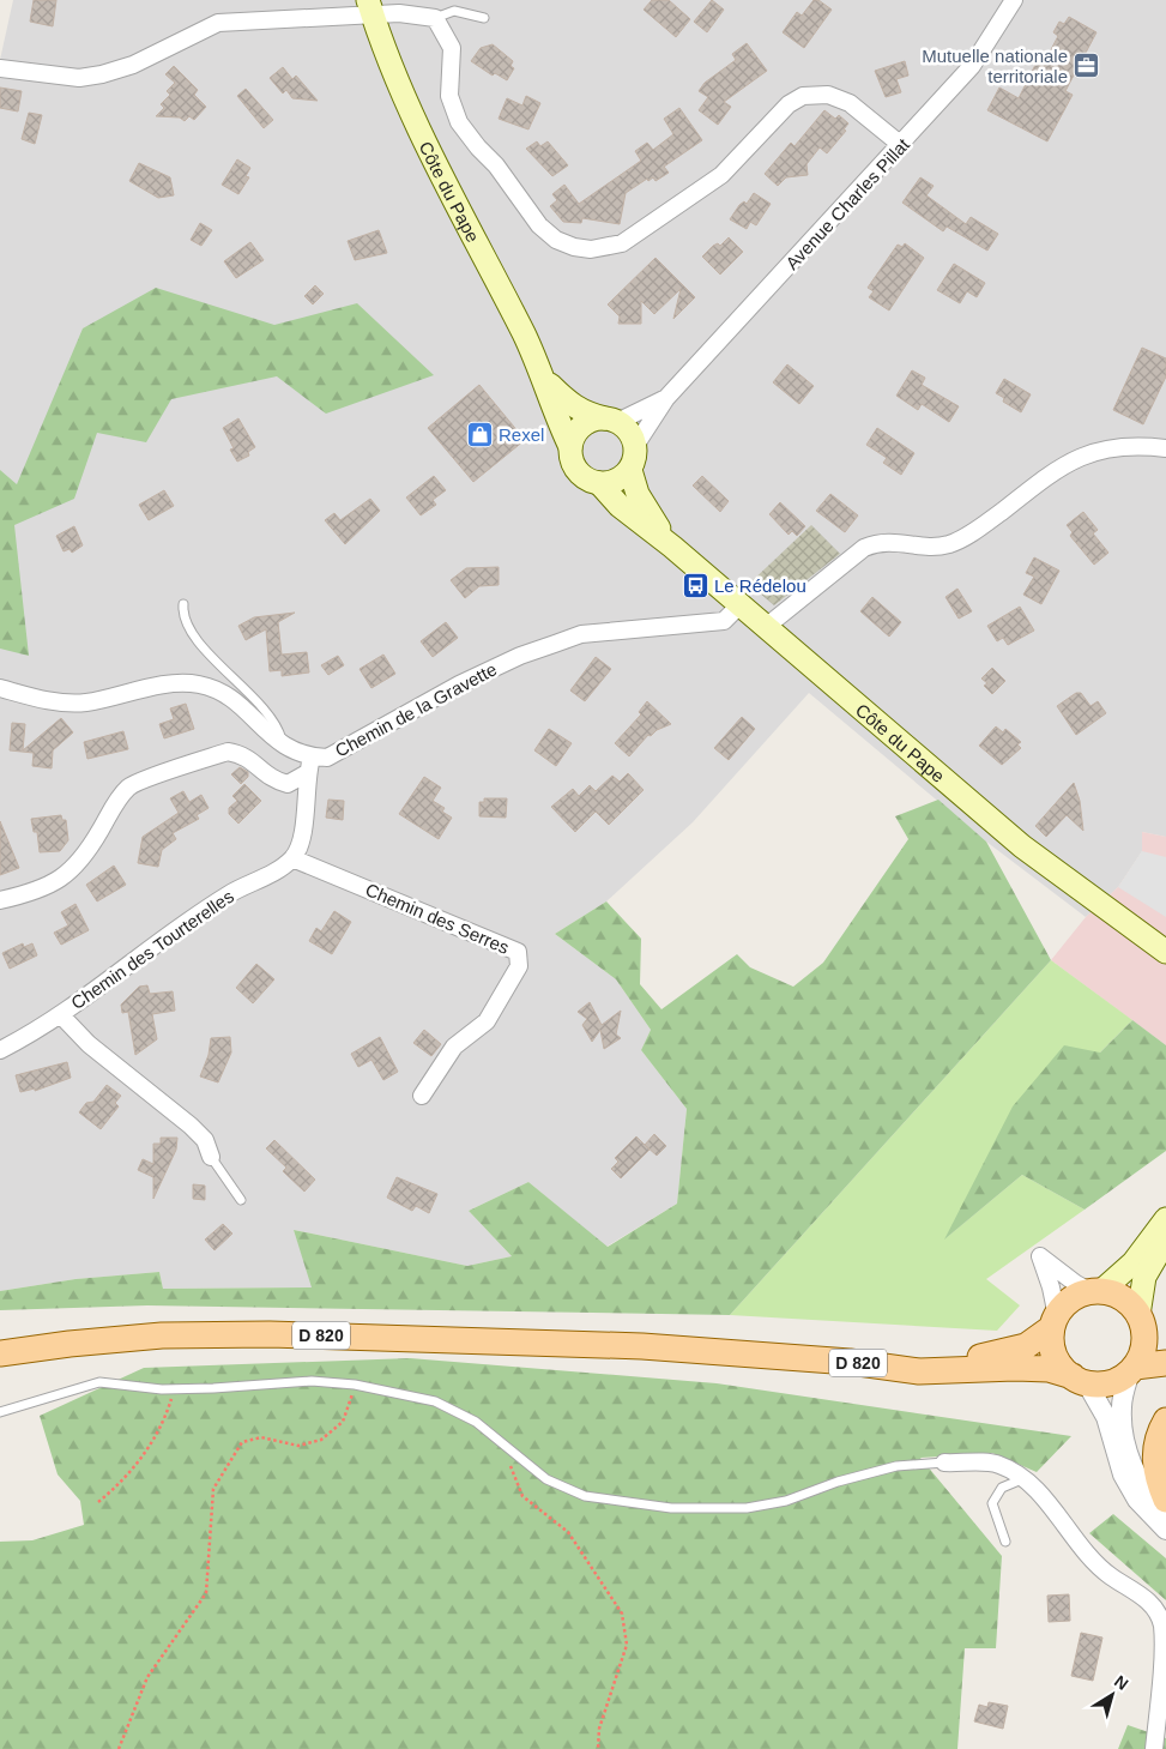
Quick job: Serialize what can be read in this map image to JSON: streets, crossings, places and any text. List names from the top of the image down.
{
  "streets": {
    "main road": ["Côte du Pape", "D 820"],
    "street": [
      "Avenue Charles Pillat",
      "Chemin de la Gravette",
      "Chemin des Serres",
      "Chemin des Tourterelles"
    ]
  },
  "crossings": [
    ["Côte du Pape", "Avenue Charles Pillat"],
    ["Côte du Pape", "Chemin de la Gravette"],
    ["Chemin des Serres", "Chemin des Tourterelles"]
  ],
  "places": {
    "office": ["Mutuelle nationale territoriale"],
    "shop": ["Rexel"],
    "bus stop": ["Le Rédelou"]
  },
  "north": "top right"
}
